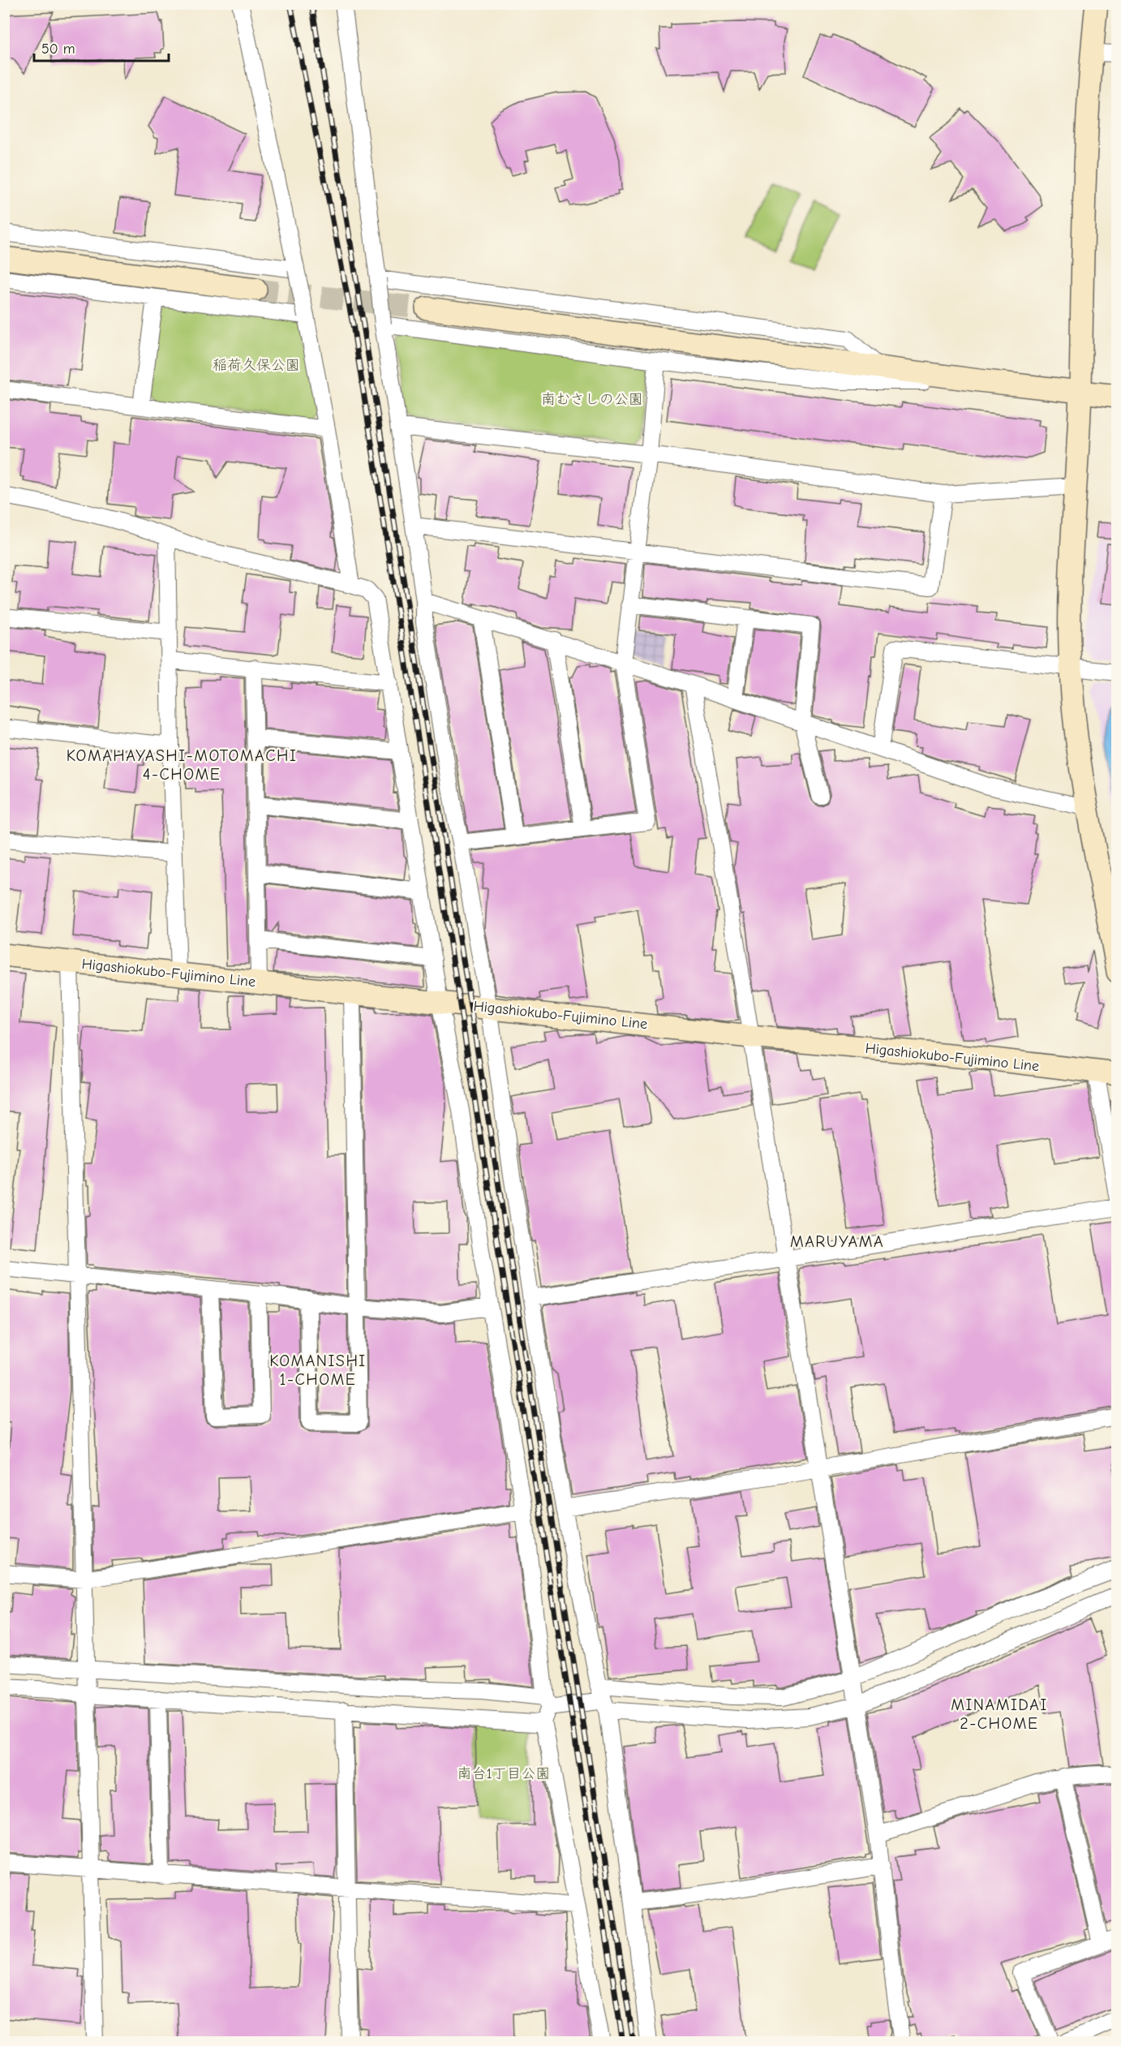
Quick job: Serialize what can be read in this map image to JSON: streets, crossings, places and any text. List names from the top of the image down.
{
  "streets": {
    "street": ["Higashiokubo-Fujimino Line"]
  },
  "districts": [
    "KOMAHAYASHI-MOTOMACHI 4-CHOME",
    "MARUYAMA",
    "KOMANISHI 1-CHOME",
    "MINAMIDAI 2-CHOME"
  ],
  "parks": ["稲荷久保公園", "南むさしの公園", "南台1丁目公園"],
  "scale_bar": "50 m"
}
